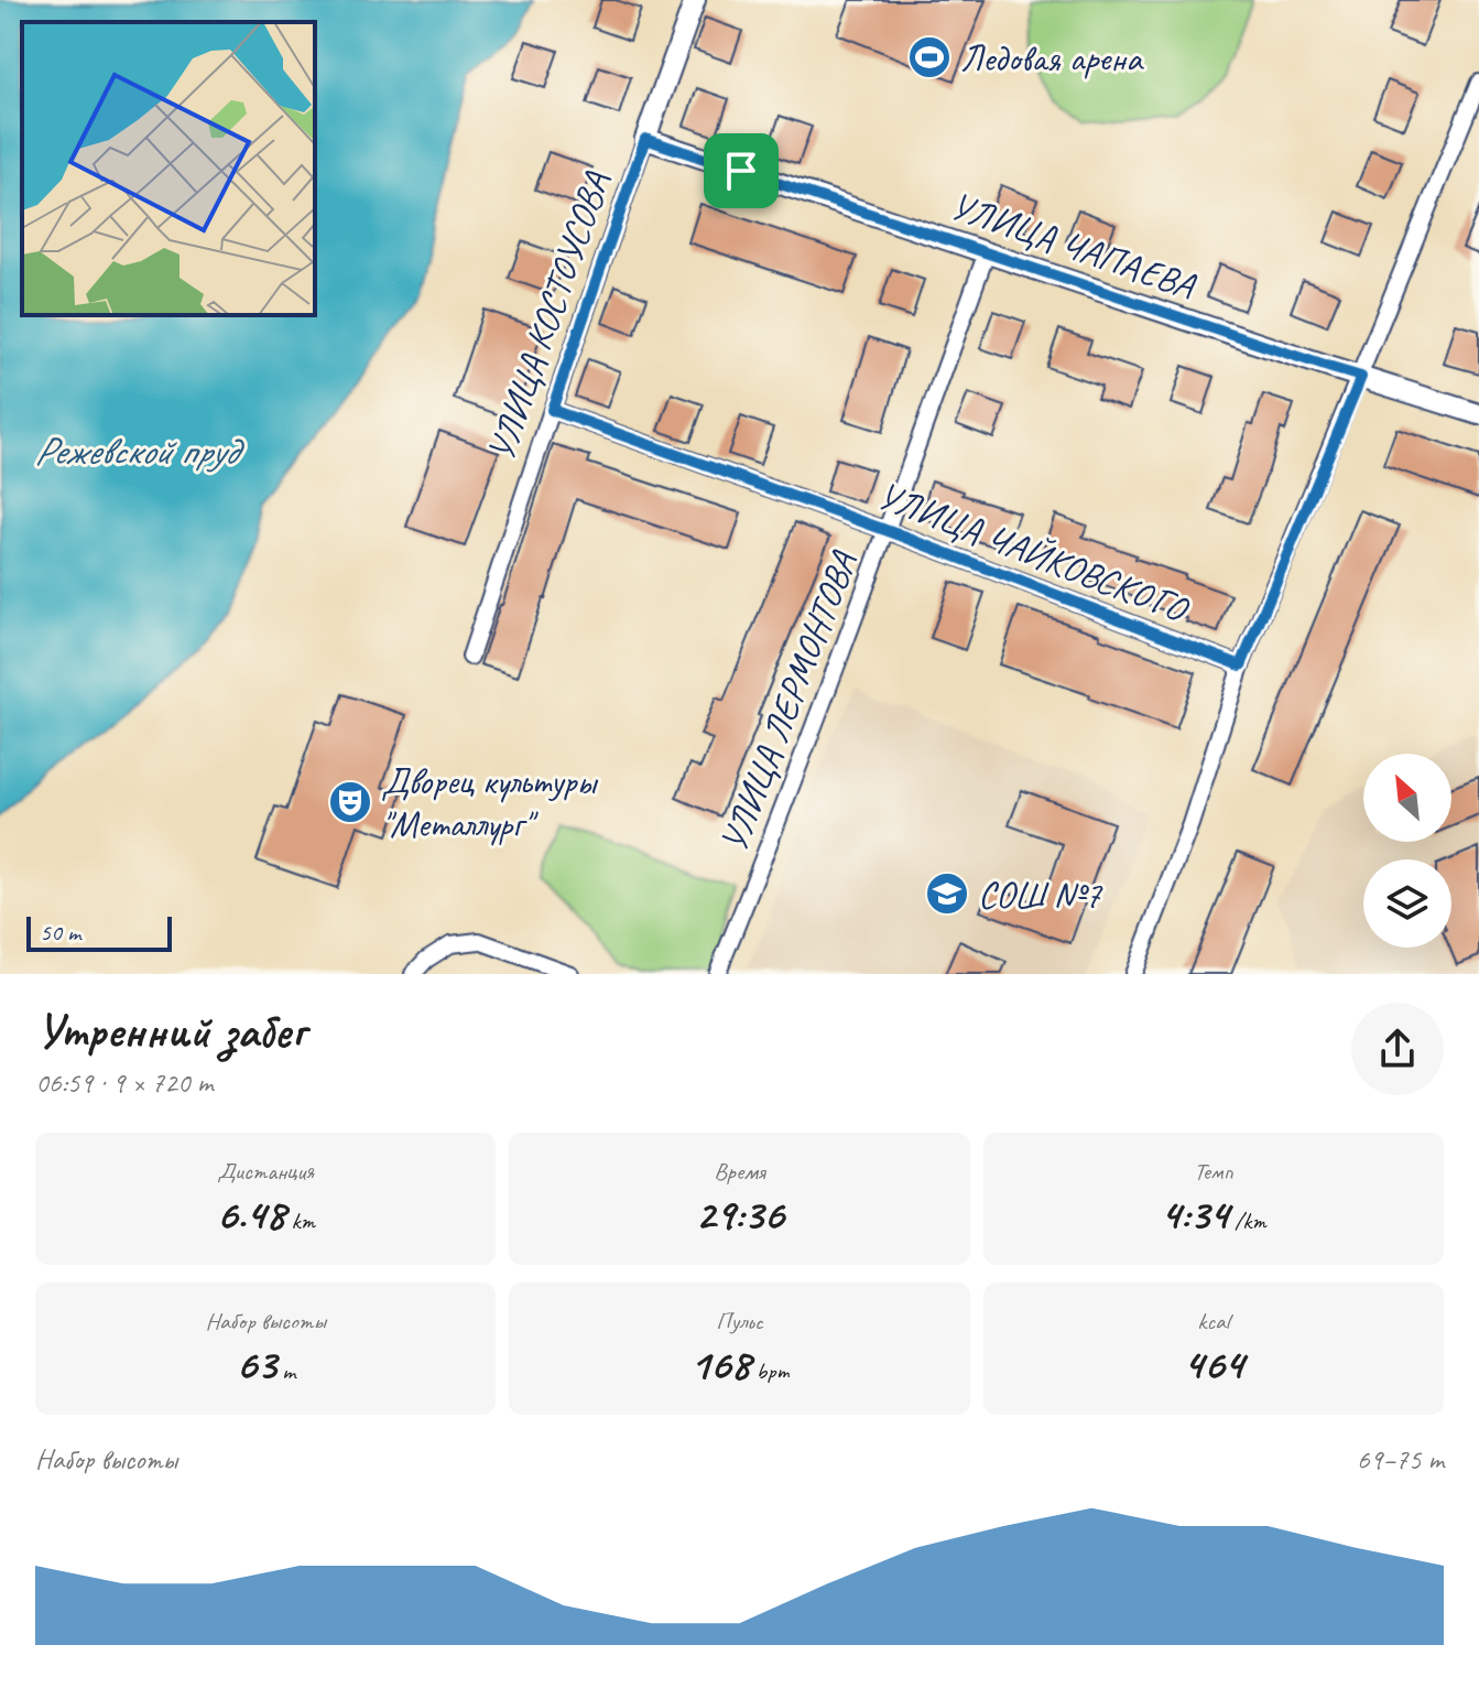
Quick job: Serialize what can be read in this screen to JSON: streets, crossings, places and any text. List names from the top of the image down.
{
  "streets": {
    "street": [
      "УЛИЦА ЧАПАЕВА",
      "УЛИЦА КОСТОУСОВА",
      "УЛИЦА ЧАЙКОВСКОГО",
      "УЛИЦА ЛЕРМОНТОВА"
    ]
  },
  "crossings": [
    ["УЛИЦА ЧАПАЕВА", "УЛИЦА КОСТОУСОВА"],
    ["УЛИЦА ЧАПАЕВА", "УЛИЦА ЛЕРМОНТОВА"],
    ["УЛИЦА КОСТОУСОВА", "УЛИЦА ЧАЙКОВСКОГО"],
    ["УЛИЦА ЧАЙКОВСКОГО", "УЛИЦА ЛЕРМОНТОВА"]
  ],
  "water": ["Режевской пруд"],
  "places": {
    "sports": ["Ледовая арена"],
    "theatre": ["Дворец культуры \"Металлург\""],
    "school or university": ["СОШ №7"]
  },
  "scale_bar": "50 m",
  "north": "top left",
  "page": {
    "scale": "50 m",
    "heading": ["Утренний забег", "06:59 · 9 × 720 m"],
    "stats": [
      ["Дистанция", "6.48 km"],
      ["Время", "29:36"],
      ["Темп", "4:34 /km"],
      ["Набор высоты", "63 m"],
      ["Пульс", "168 bpm"],
      ["kcal", "464"]
    ],
    "chart": ["Набор высоты", "69–75 m"]
  }
}
